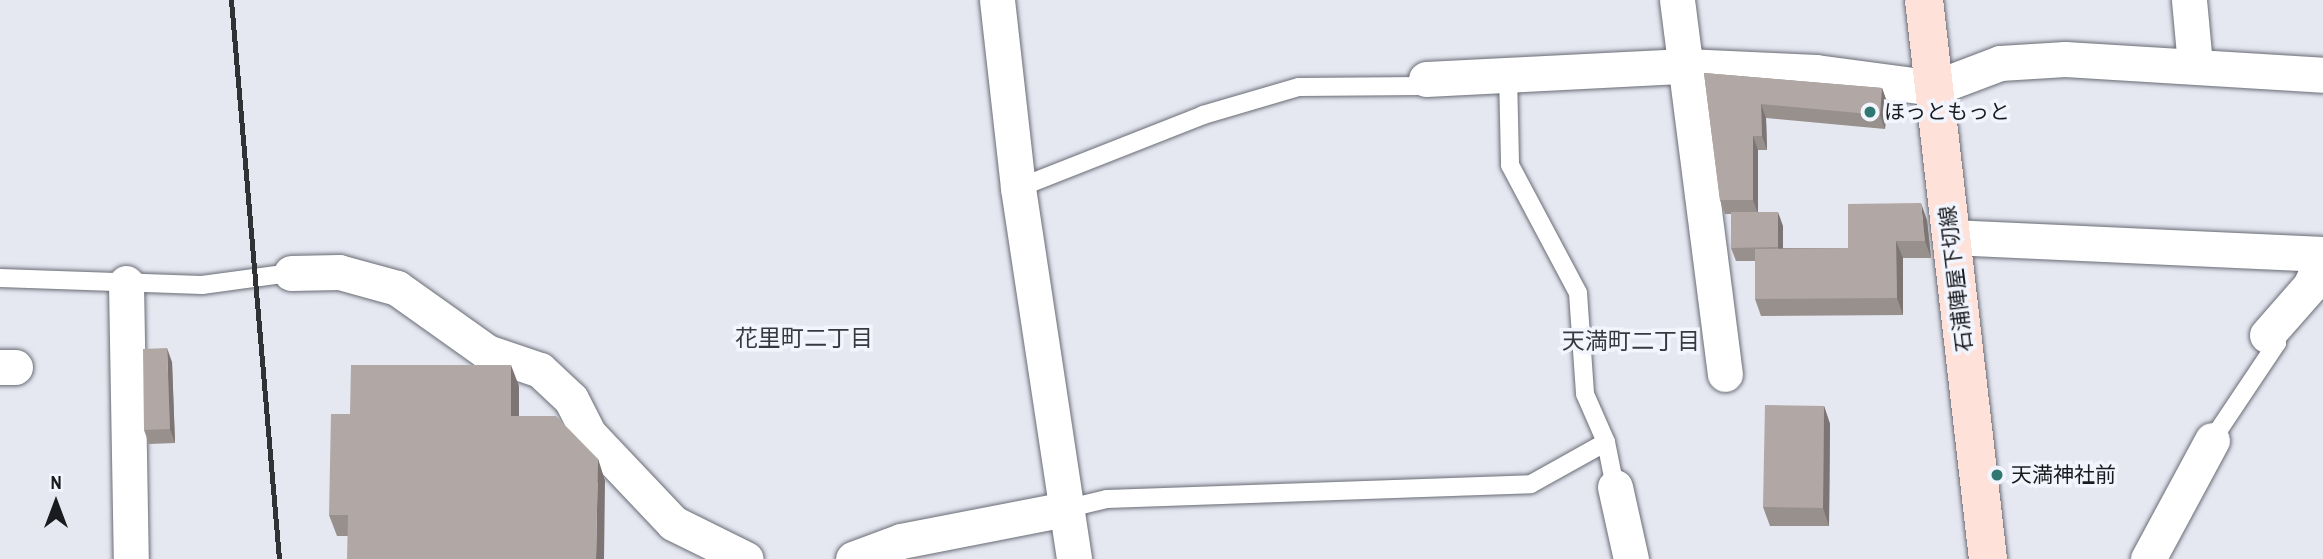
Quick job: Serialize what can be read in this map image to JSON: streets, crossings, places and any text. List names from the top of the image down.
{
  "streets": {
    "main road": ["石浦陣屋下切線"]
  },
  "districts": ["花里町二丁目", "天満町二丁目"],
  "places": ["ほっともっと", "天満神社前"],
  "north": "top"
}
